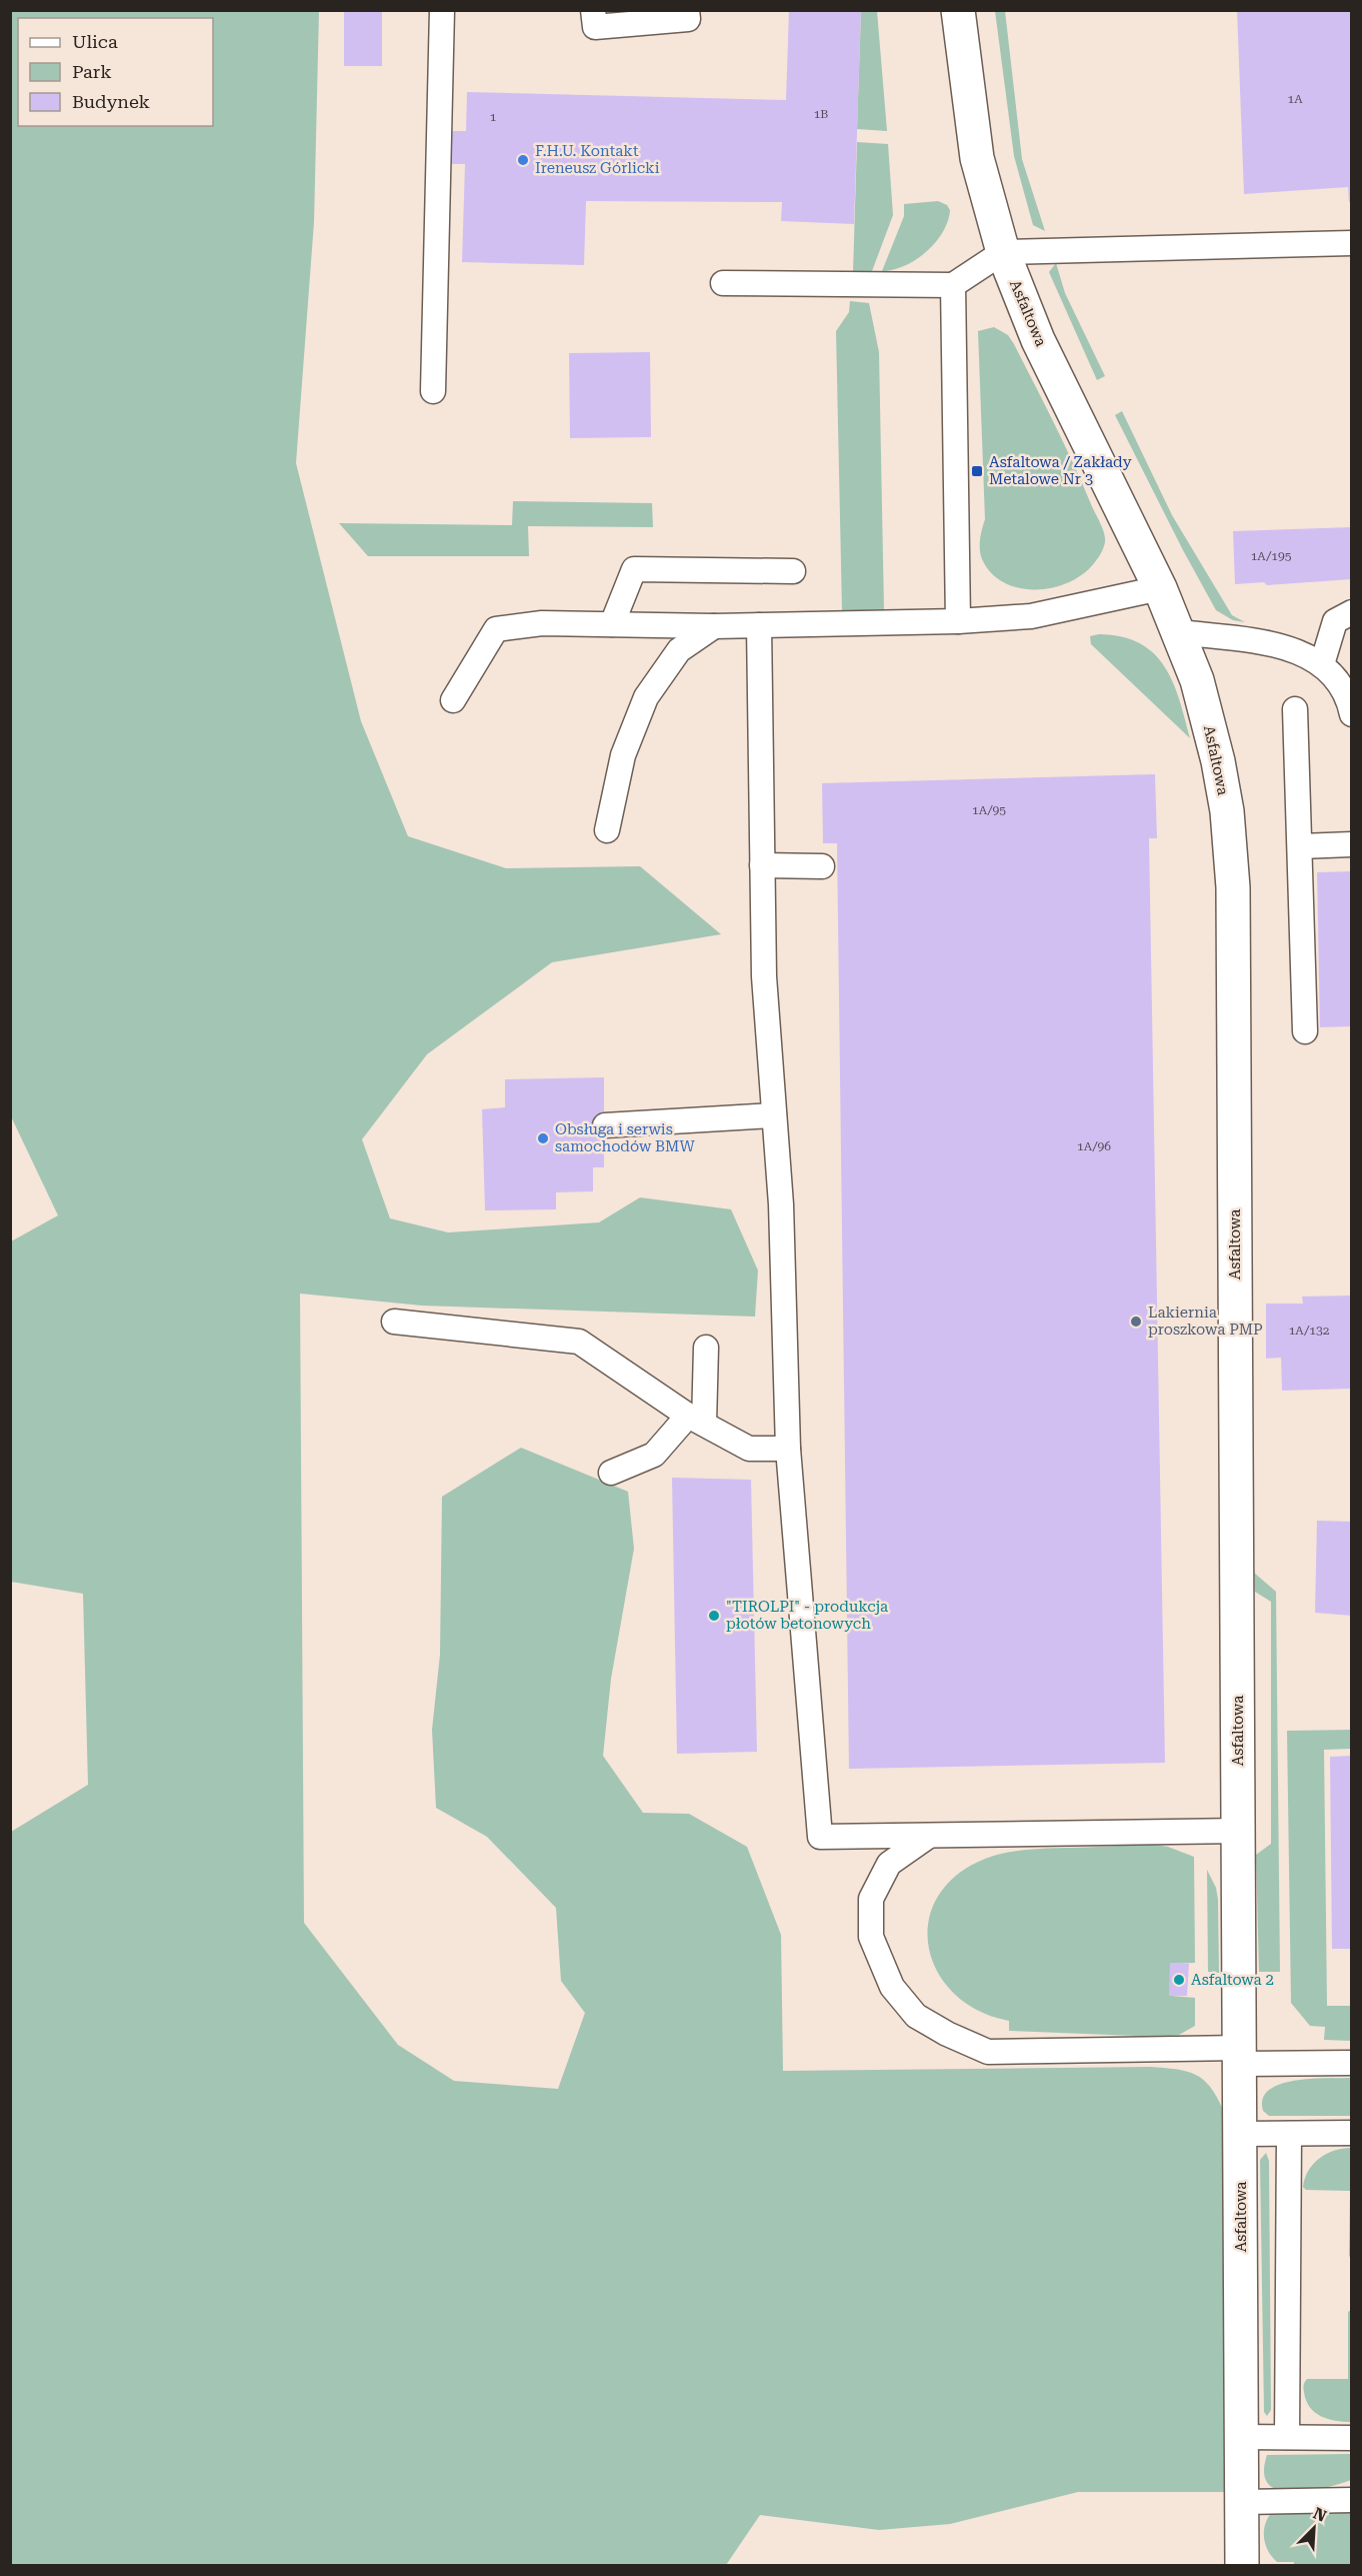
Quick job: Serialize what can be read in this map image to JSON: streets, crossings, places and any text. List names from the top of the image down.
{
  "streets": {
    "street": ["Asfaltowa"]
  },
  "places": {
    "other": [
      "F.H.U. Kontakt Ireneusz Górlicki",
      "Obsługa i serwis samochodów BMW",
      "Lakiernia proszkowa PMP",
      "\"TIROLPI\" - produkcja płotów betonowych",
      "Asfaltowa 2"
    ],
    "transit": ["Asfaltowa / Zakłady Metalowe Nr 3"]
  },
  "house_numbers": [
    "1A",
    "1B",
    "1",
    "1A/195",
    "1A/95",
    "1A/96",
    "1A/132"
  ],
  "legend": ["Ulica", "Park", "Budynek"],
  "north": "top right"
}
